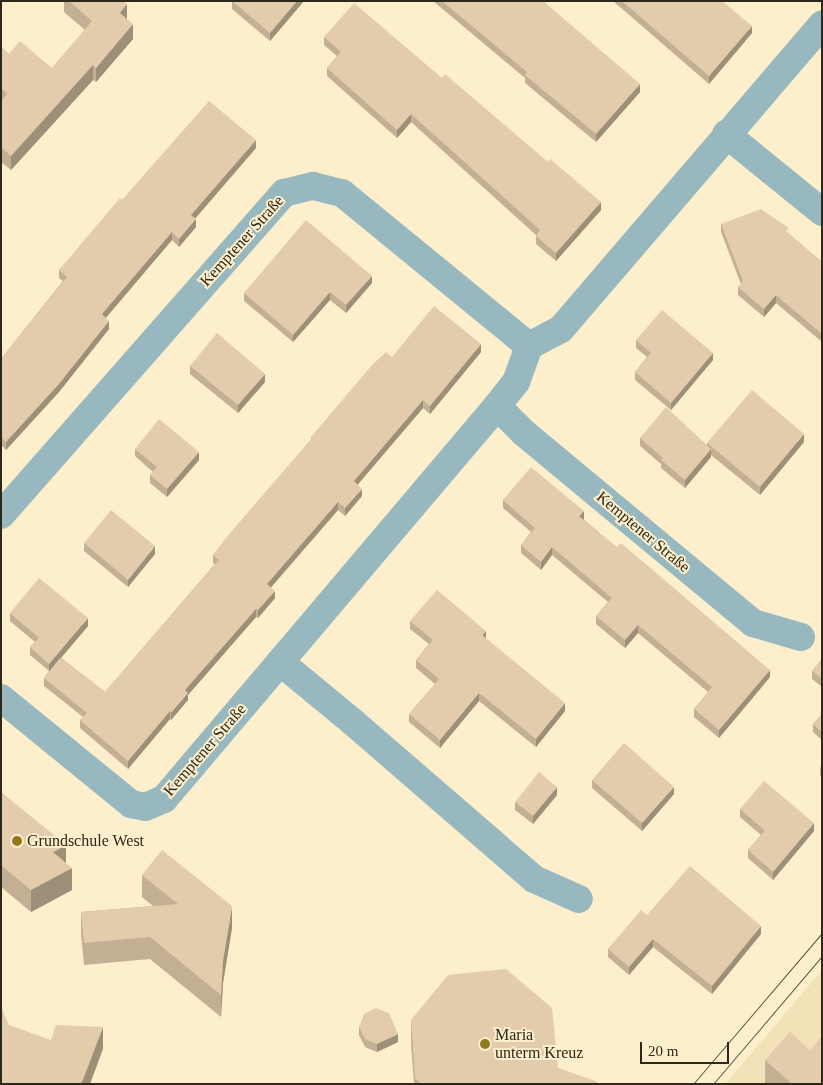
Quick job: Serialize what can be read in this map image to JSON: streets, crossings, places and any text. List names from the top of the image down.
{
  "streets": {
    "street": ["Kemptener Straße"]
  },
  "places": ["Grundschule West", "Maria unterm Kreuz"],
  "scale_bar": "20 m"
}
